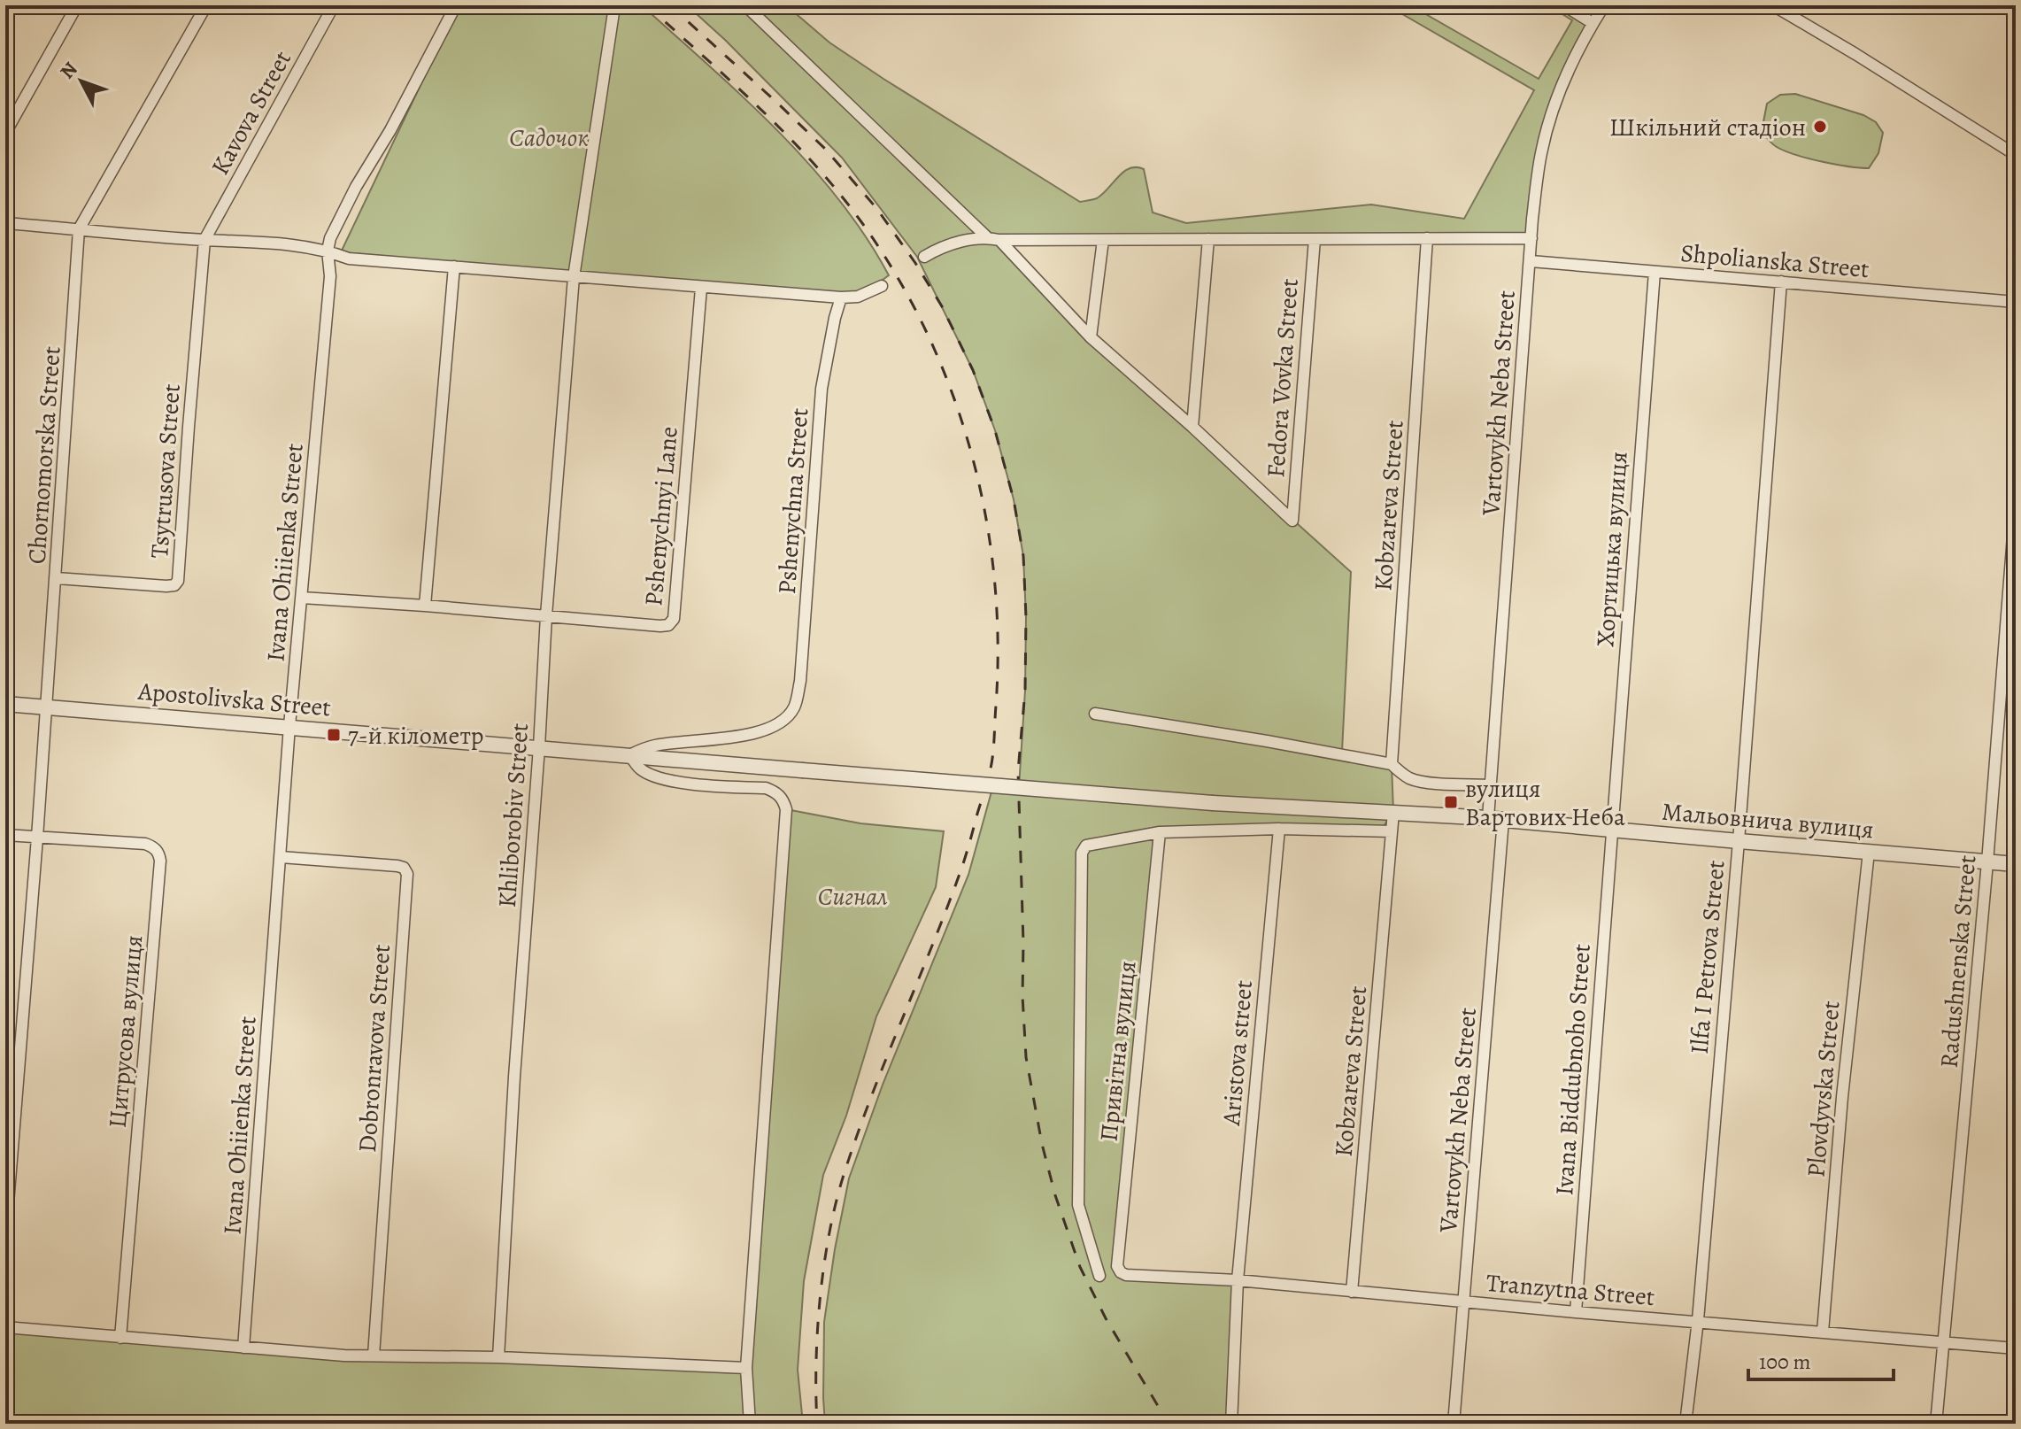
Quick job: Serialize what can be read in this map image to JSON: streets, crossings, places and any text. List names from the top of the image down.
{
  "streets": {
    "street": [
      "Kavova Street",
      "Shpolianska Street",
      "Fedora Vovka Street",
      "Vartovykh Neba Street",
      "Chornomorska Street",
      "Tsytrusova Street",
      "Pshenychna Street",
      "Kobzareva Street",
      "Pshenychnyi Lane",
      "Хортицька вулиця",
      "Ivana Ohiienka Street",
      "Apostolivska Street",
      "Khliborobiv Street",
      "Мальовнича вулиця",
      "Ilfa I Petrova Street",
      "Radushnenska Street",
      "Цитрусова вулиця",
      "Dobronravova Street",
      "Привітна вулиця",
      "Aristova street",
      "Ivana Biddubnoho Street",
      "Plovdyvska Street",
      "Tranzytna Street"
    ]
  },
  "crossings": [
    ["Kavova Street", "Tsytrusova Street"],
    ["Shpolianska Street", "Vartovykh Neba Street"],
    ["Shpolianska Street", "Хортицька вулиця"],
    ["Shpolianska Street", "Ilfa I Petrova Street"],
    ["Vartovykh Neba Street", "Мальовнича вулиця"],
    ["Vartovykh Neba Street", "Tranzytna Street"],
    ["Chornomorska Street", "Tsytrusova Street"],
    ["Chornomorska Street", "Apostolivska Street"],
    ["Chornomorska Street", "Цитрусова вулиця"],
    ["Pshenychna Street", "Apostolivska Street"],
    ["Kobzareva Street", "Мальовнича вулиця"],
    ["Kobzareva Street", "Tranzytna Street"],
    ["Pshenychnyi Lane", "Khliborobiv Street"],
    ["Хортицька вулиця", "Мальовнича вулиця"],
    ["Хортицька вулиця", "Ivana Biddubnoho Street"],
    ["Ivana Ohiienka Street", "Apostolivska Street"],
    ["Ivana Ohiienka Street", "Dobronravova Street"],
    ["Apostolivska Street", "Khliborobiv Street"],
    ["Apostolivska Street", "Мальовнича вулиця"],
    ["Мальовнича вулиця", "Ilfa I Petrova Street"],
    ["Мальовнича вулиця", "Radushnenska Street"],
    ["Мальовнича вулиця", "Ivana Biddubnoho Street"],
    ["Мальовнича вулиця", "Plovdyvska Street"],
    ["Ilfa I Petrova Street", "Tranzytna Street"],
    ["Radushnenska Street", "Tranzytna Street"],
    ["Привітна вулиця", "Tranzytna Street"],
    ["Aristova street", "Tranzytna Street"],
    ["Ivana Biddubnoho Street", "Tranzytna Street"],
    ["Plovdyvska Street", "Tranzytna Street"]
  ],
  "parks": ["Садочок", "Сигнал"],
  "places": {
    "other": ["Шкільний стадіон"],
    "transit": ["7-й кілометр", "вулиця Вартових Неба"]
  },
  "scale_bar": "100 m",
  "north": "top left"
}
